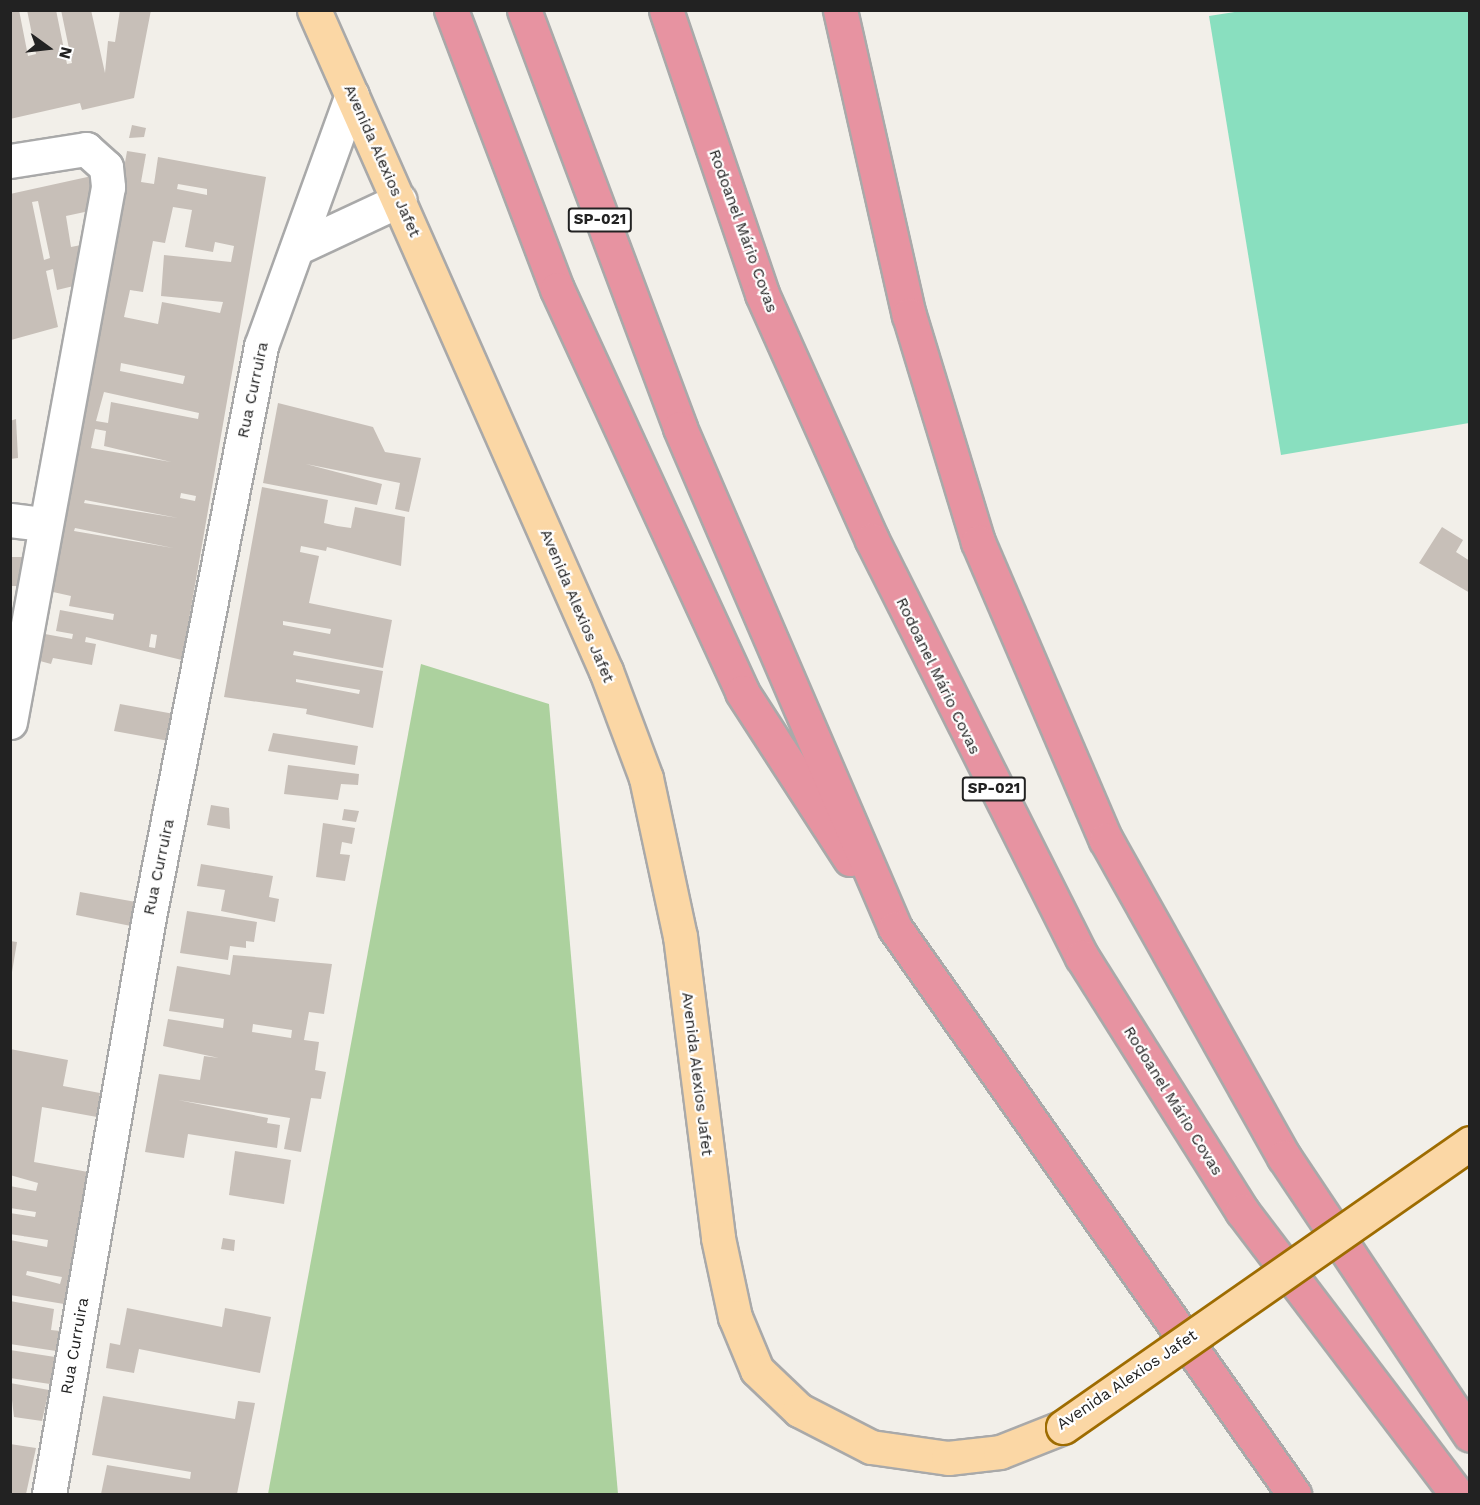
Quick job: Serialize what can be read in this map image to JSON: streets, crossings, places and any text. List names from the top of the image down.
{
  "streets": {
    "highway": ["SP-021", "Rodoanel Mário Covas"],
    "main road": ["Avenida Alexios Jafet"],
    "street": ["Rua Curruira"]
  },
  "crossings": [
    ["Avenida Alexios Jafet", "Rua Curruira"]
  ],
  "north": "right"
}
